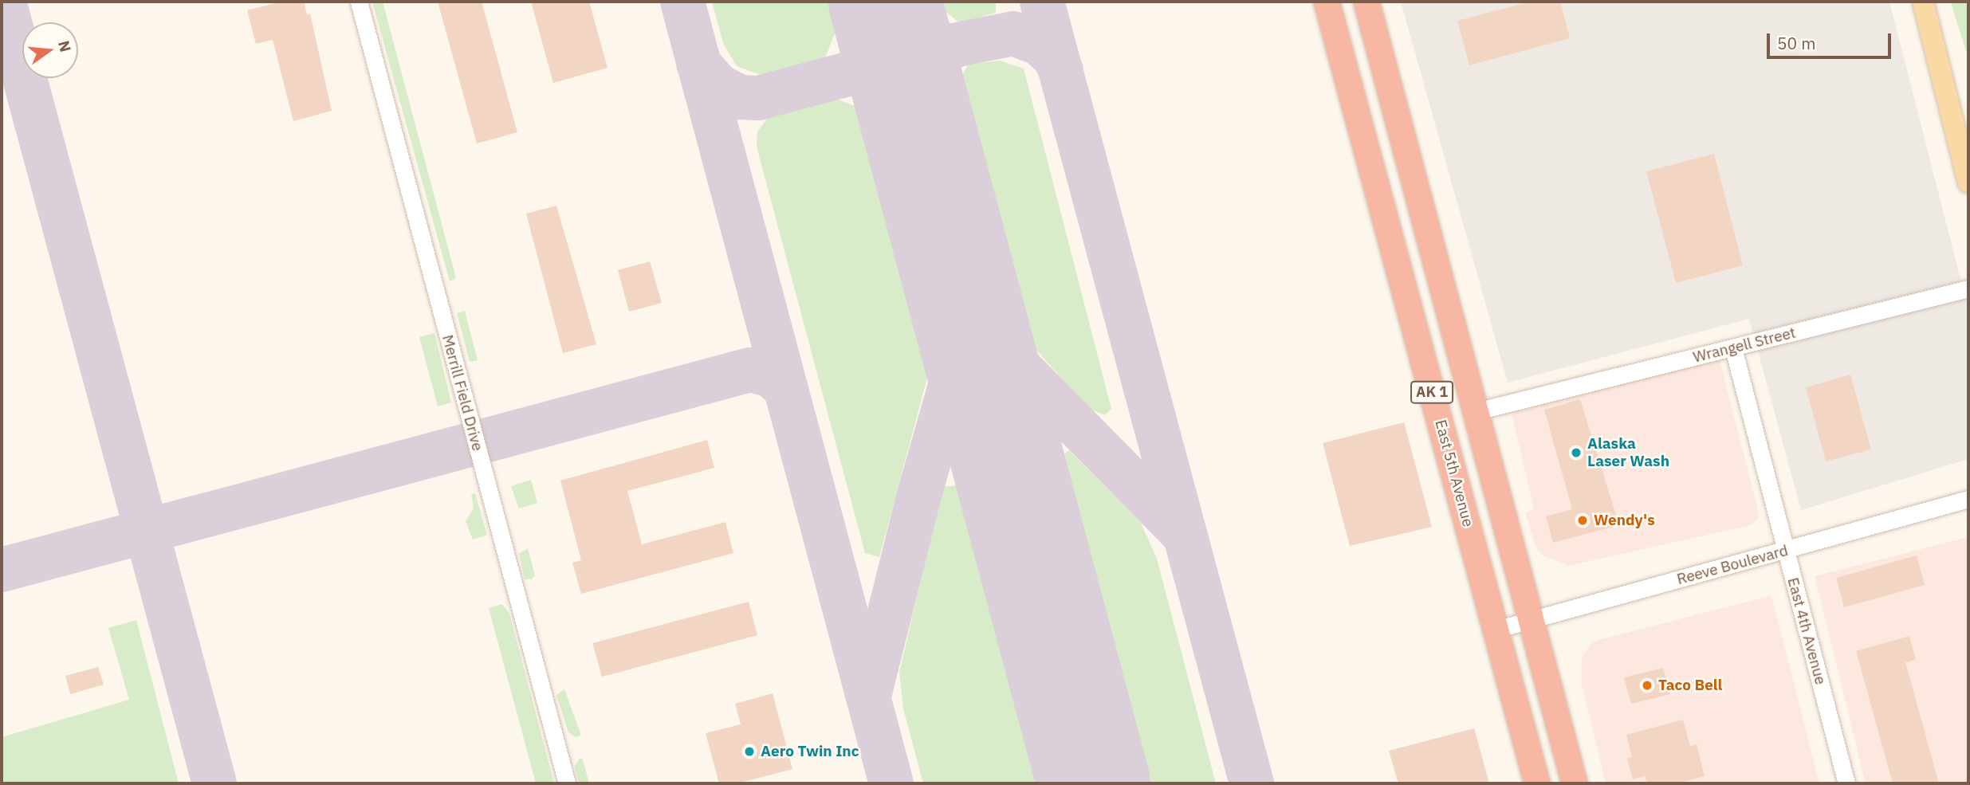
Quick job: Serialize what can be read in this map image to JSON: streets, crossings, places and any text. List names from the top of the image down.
{
  "streets": {
    "highway": ["AK 1", "East 5th Avenue"],
    "street": [
      "Wrangell Street",
      "Merrill Field Drive",
      "Reeve Boulevard",
      "East 4th Avenue"
    ]
  },
  "crossings": [
    ["Wrangell Street", "AK 1"],
    ["Wrangell Street", "East 4th Avenue"],
    ["AK 1", "Reeve Boulevard"],
    ["East 5th Avenue", "Reeve Boulevard"],
    ["Reeve Boulevard", "East 4th Avenue"]
  ],
  "places": [
    "Alaska Laser Wash",
    "Wendy's",
    "Taco Bell",
    "Aero Twin Inc"
  ],
  "scale_bar": "50 m",
  "north": "right"
}
